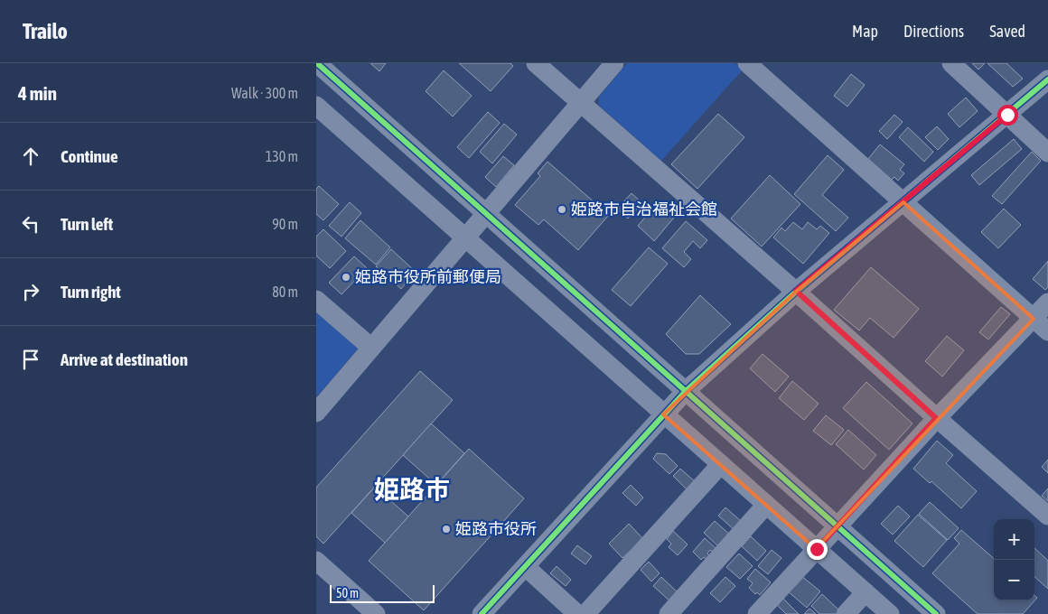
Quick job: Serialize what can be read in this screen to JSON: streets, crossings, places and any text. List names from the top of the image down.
{
  "districts": ["姫路市"],
  "places": ["姫路市自治福祉会館", "姫路市役所前郵便局", "姫路市役所"],
  "scale_bar": "50 m",
  "page": {
    "header": "Trailo",
    "nav": ["Map", "Directions", "Saved"],
    "heading": ["4 min", "Walk · 300 m"],
    "list": [
      ["Continue", "130 m"],
      ["Turn left", "90 m"],
      ["Turn right", "80 m"],
      "Arrive at destination"
    ],
    "map_buttons": ["+", "−"],
    "scale": "50 m"
  }
}
